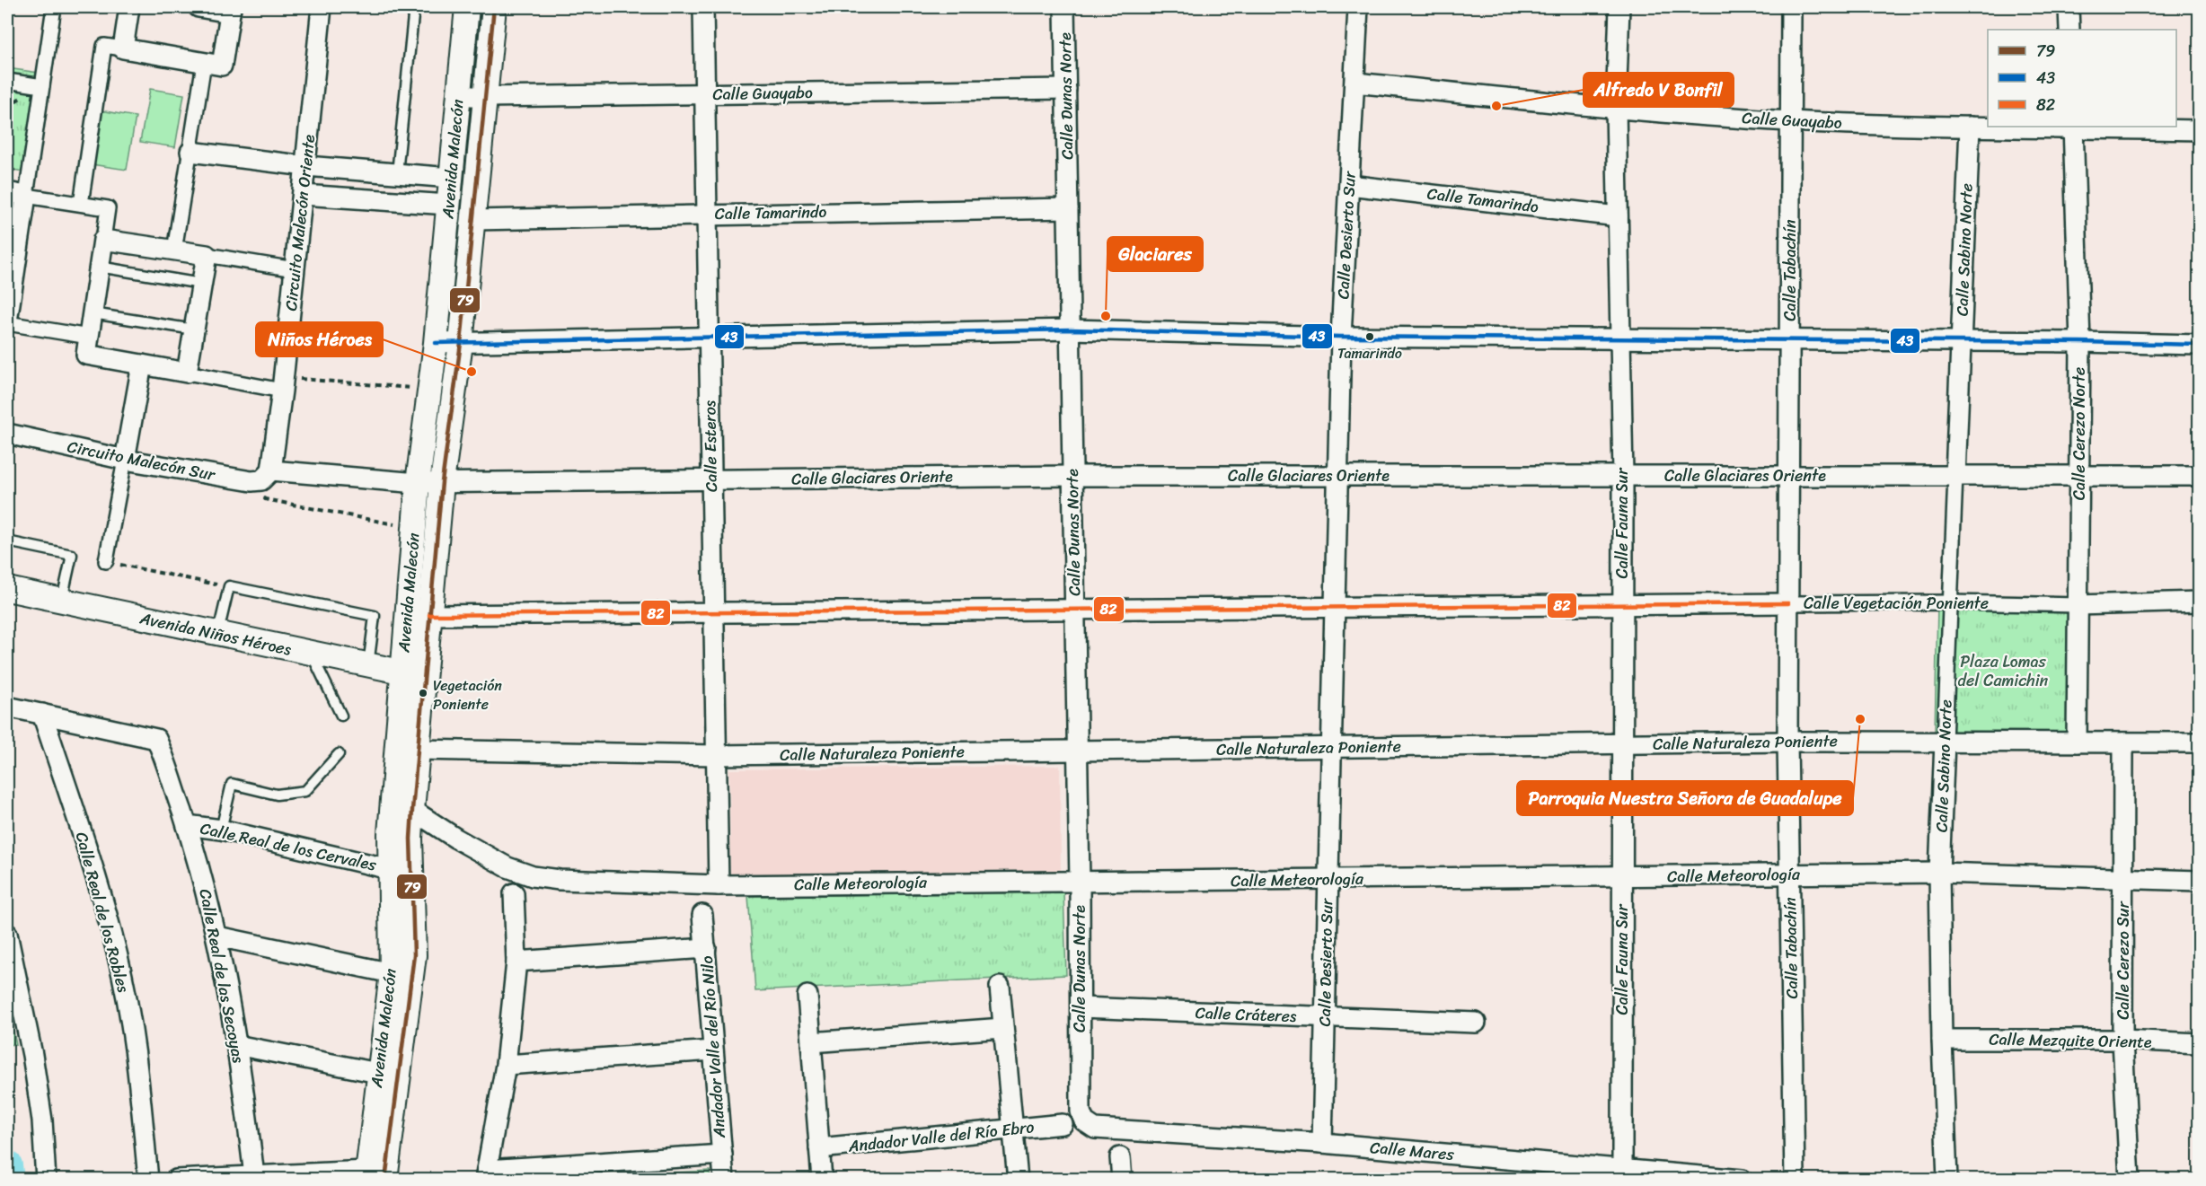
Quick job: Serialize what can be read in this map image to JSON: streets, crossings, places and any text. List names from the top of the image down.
{
  "streets": {
    "street": [
      "Calle Guayabo",
      "Calle Dunas Norte",
      "Avenida Malecón",
      "Calle Tamarindo",
      "Circuito Malecón Oriente",
      "Calle Desierto Sur",
      "Calle Sabino Norte",
      "Calle Tabachín",
      "Calle Cerezo Norte",
      "Calle Esteros",
      "Circuito Malecón Sur",
      "Calle Glaciares Oriente",
      "Calle Fauna Sur",
      "Calle Vegetación Poniente",
      "Avenida Niños Héroes",
      "Calle Naturaleza Poniente",
      "Calle Real de los Cervales",
      "Calle Meteorología",
      "Calle Real de los Robles",
      "Calle Cerezo Sur",
      "Calle Real de las Secoyas",
      "Calle Cráteres",
      "Calle Mezquite Oriente",
      "Andador Valle del Río Nilo",
      "Andador Valle del Río Ebro",
      "Calle Mares"
    ]
  },
  "crossings": [
    ["Calle Guayabo", "Calle Dunas Norte"],
    ["Calle Guayabo", "Avenida Malecón"],
    ["Calle Guayabo", "Calle Desierto Sur"],
    ["Calle Guayabo", "Calle Sabino Norte"],
    ["Calle Guayabo", "Calle Tabachín"],
    ["Calle Guayabo", "Calle Cerezo Norte"],
    ["Calle Guayabo", "Calle Esteros"],
    ["Calle Guayabo", "Calle Fauna Sur"],
    ["Calle Dunas Norte", "Calle Tamarindo"],
    ["Calle Dunas Norte", "Calle Glaciares Oriente"],
    ["Calle Dunas Norte", "Calle Vegetación Poniente"],
    ["Calle Dunas Norte", "Calle Naturaleza Poniente"],
    ["Calle Dunas Norte", "Calle Meteorología"],
    ["Calle Dunas Norte", "Calle Cráteres"],
    ["Calle Dunas Norte", "Calle Mares"],
    ["Avenida Malecón", "Calle Tamarindo"],
    ["Avenida Malecón", "Calle Glaciares Oriente"],
    ["Avenida Malecón", "Calle Vegetación Poniente"],
    ["Avenida Malecón", "Avenida Niños Héroes"],
    ["Avenida Malecón", "Calle Naturaleza Poniente"],
    ["Avenida Malecón", "Calle Real de los Cervales"],
    ["Avenida Malecón", "Calle Meteorología"],
    ["Calle Tamarindo", "Calle Desierto Sur"],
    ["Calle Tamarindo", "Calle Esteros"],
    ["Calle Tamarindo", "Calle Fauna Sur"],
    ["Circuito Malecón Oriente", "Circuito Malecón Sur"],
    ["Circuito Malecón Oriente", "Calle Glaciares Oriente"],
    ["Calle Desierto Sur", "Calle Glaciares Oriente"],
    ["Calle Desierto Sur", "Calle Vegetación Poniente"],
    ["Calle Desierto Sur", "Calle Naturaleza Poniente"],
    ["Calle Desierto Sur", "Calle Meteorología"],
    ["Calle Desierto Sur", "Calle Cráteres"],
    ["Calle Desierto Sur", "Calle Mares"],
    ["Calle Sabino Norte", "Calle Glaciares Oriente"],
    ["Calle Sabino Norte", "Calle Vegetación Poniente"],
    ["Calle Sabino Norte", "Calle Naturaleza Poniente"],
    ["Calle Sabino Norte", "Calle Meteorología"],
    ["Calle Sabino Norte", "Calle Mezquite Oriente"],
    ["Calle Tabachín", "Calle Glaciares Oriente"],
    ["Calle Tabachín", "Calle Vegetación Poniente"],
    ["Calle Tabachín", "Calle Naturaleza Poniente"],
    ["Calle Tabachín", "Calle Meteorología"],
    ["Calle Cerezo Norte", "Calle Glaciares Oriente"],
    ["Calle Cerezo Norte", "Calle Vegetación Poniente"],
    ["Calle Cerezo Norte", "Calle Naturaleza Poniente"],
    ["Calle Esteros", "Calle Glaciares Oriente"],
    ["Calle Esteros", "Calle Vegetación Poniente"],
    ["Calle Esteros", "Calle Naturaleza Poniente"],
    ["Calle Esteros", "Calle Meteorología"],
    ["Circuito Malecón Sur", "Calle Glaciares Oriente"],
    ["Calle Glaciares Oriente", "Calle Fauna Sur"],
    ["Calle Fauna Sur", "Calle Vegetación Poniente"],
    ["Calle Fauna Sur", "Calle Naturaleza Poniente"],
    ["Calle Fauna Sur", "Calle Meteorología"],
    ["Calle Fauna Sur", "Calle Mares"],
    ["Calle Naturaleza Poniente", "Calle Cerezo Sur"],
    ["Calle Real de los Cervales", "Calle Real de las Secoyas"],
    ["Calle Meteorología", "Calle Cerezo Sur"],
    ["Calle Real de los Robles", "Calle Real de las Secoyas"],
    ["Calle Cerezo Sur", "Calle Mezquite Oriente"]
  ],
  "parks": ["Plaza Lomas del Camichin"],
  "places": [
    "Alfredo V Bonfil",
    "Glaciares",
    "Tamarindo",
    "Niños Héroes",
    "Vegetación Poniente",
    "Parroquia Nuestra Señora de Guadalupe"
  ],
  "lines": ["transit line 79", "transit line 43", "transit line 82"],
  "legend": ["79", "43", "82"]
}
